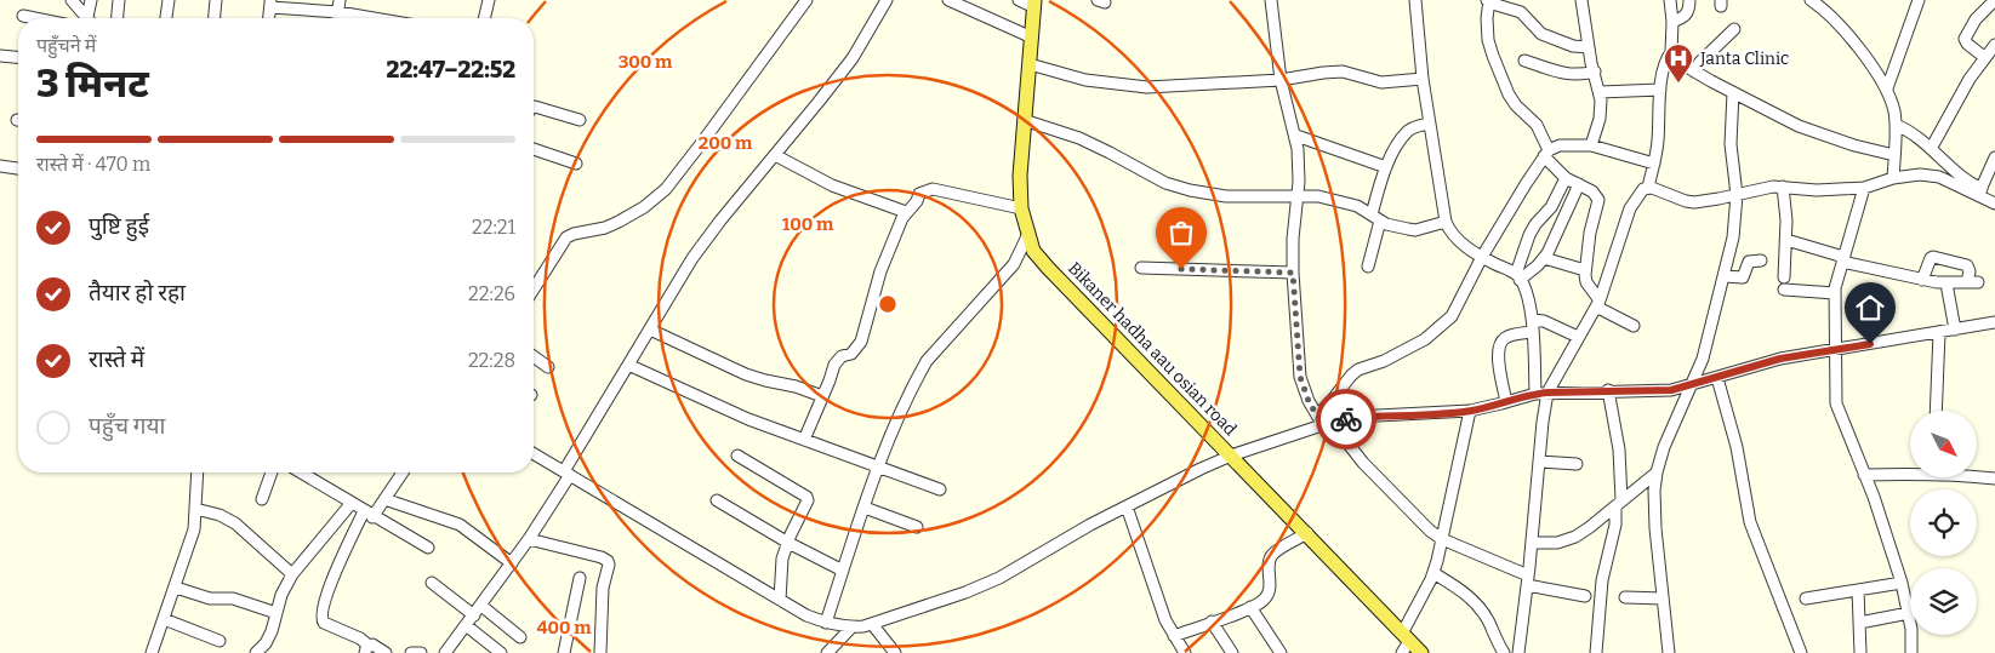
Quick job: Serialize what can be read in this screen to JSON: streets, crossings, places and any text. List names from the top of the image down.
{
  "streets": {
    "main road": ["Bikaner hadha aau osian road"]
  },
  "places": {
    "hospital": ["Janta Clinic"]
  },
  "north": "bottom right",
  "page": {
    "heading": ["3 मिनट", "पहुँचने में", "22:47–22:52"],
    "bar": "रास्ते में · 470 m",
    "list": [
      ["पुष्टि हुई", "22:21"],
      ["तैयार हो रहा", "22:26"],
      ["रास्ते में", "22:28"],
      "पहुँच गया"
    ]
  },
  "rings": [
    "300 m",
    "200 m",
    "100 m",
    "400 m"
  ]
}
